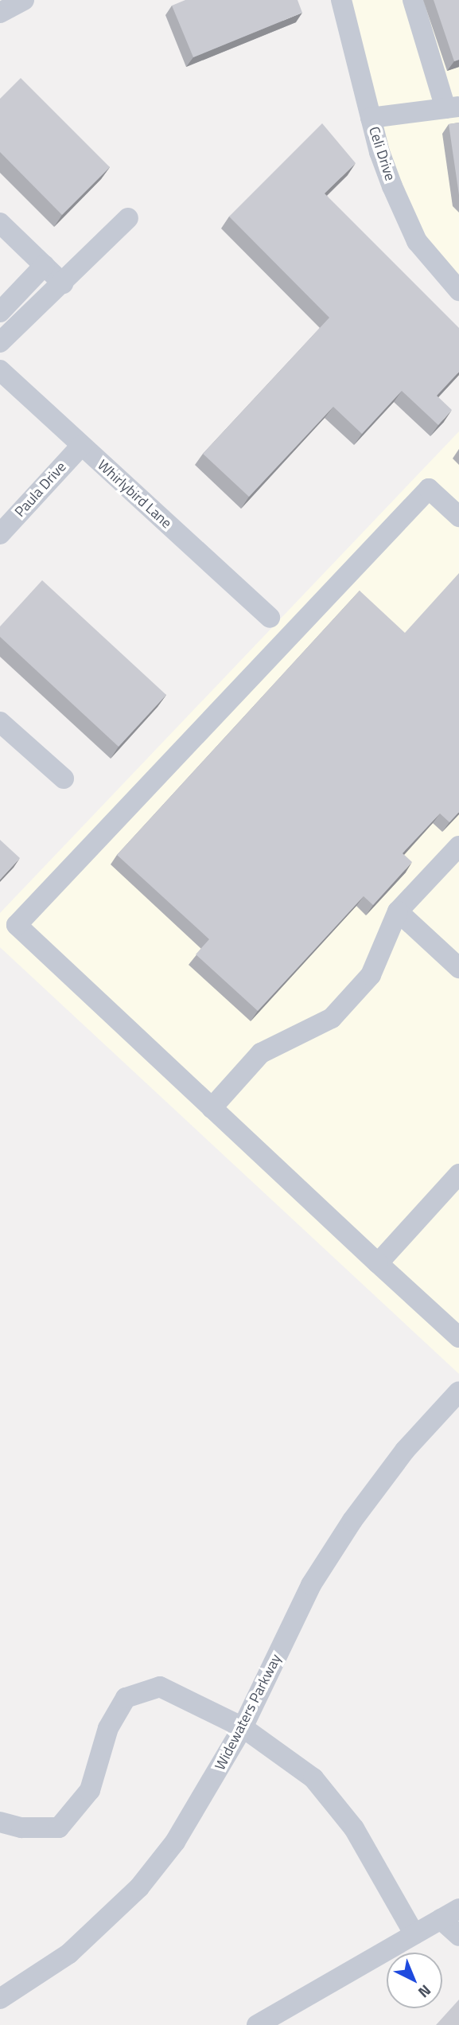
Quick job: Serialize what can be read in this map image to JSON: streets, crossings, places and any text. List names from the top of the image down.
{
  "streets": {
    "street": [
      "Celi Drive",
      "Paula Drive",
      "Whirlybird Lane",
      "Widewaters Parkway"
    ]
  },
  "crossings": [
    ["Paula Drive", "Whirlybird Lane"]
  ],
  "north": "bottom right"
}
